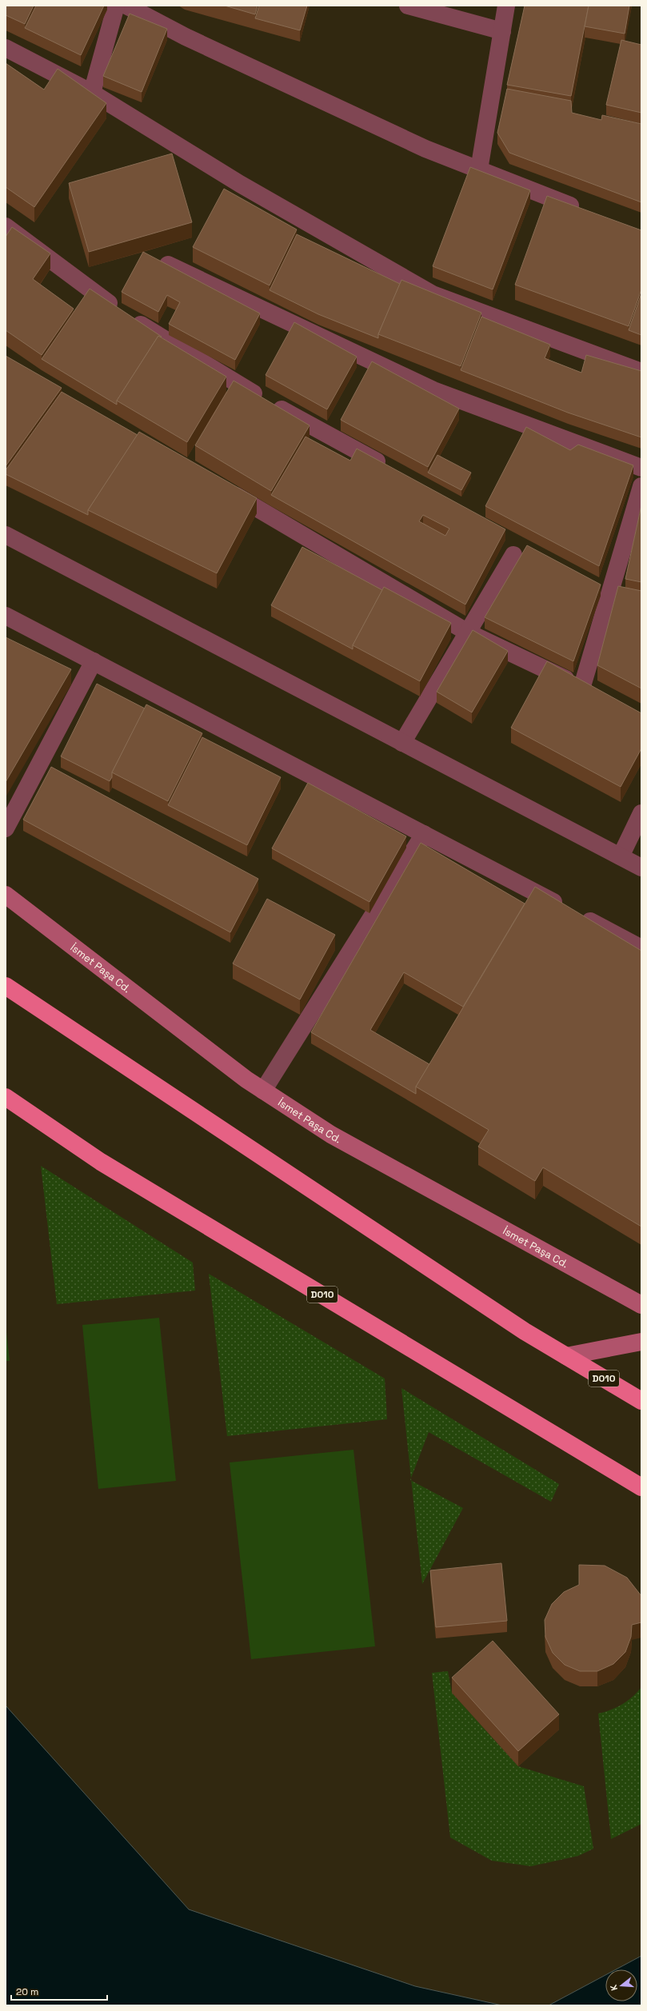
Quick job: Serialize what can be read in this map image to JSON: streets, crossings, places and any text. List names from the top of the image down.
{
  "streets": {
    "highway": ["D010"],
    "main road": ["İsmet Paşa Cd."]
  },
  "scale_bar": "20 m",
  "north": "left"
}
